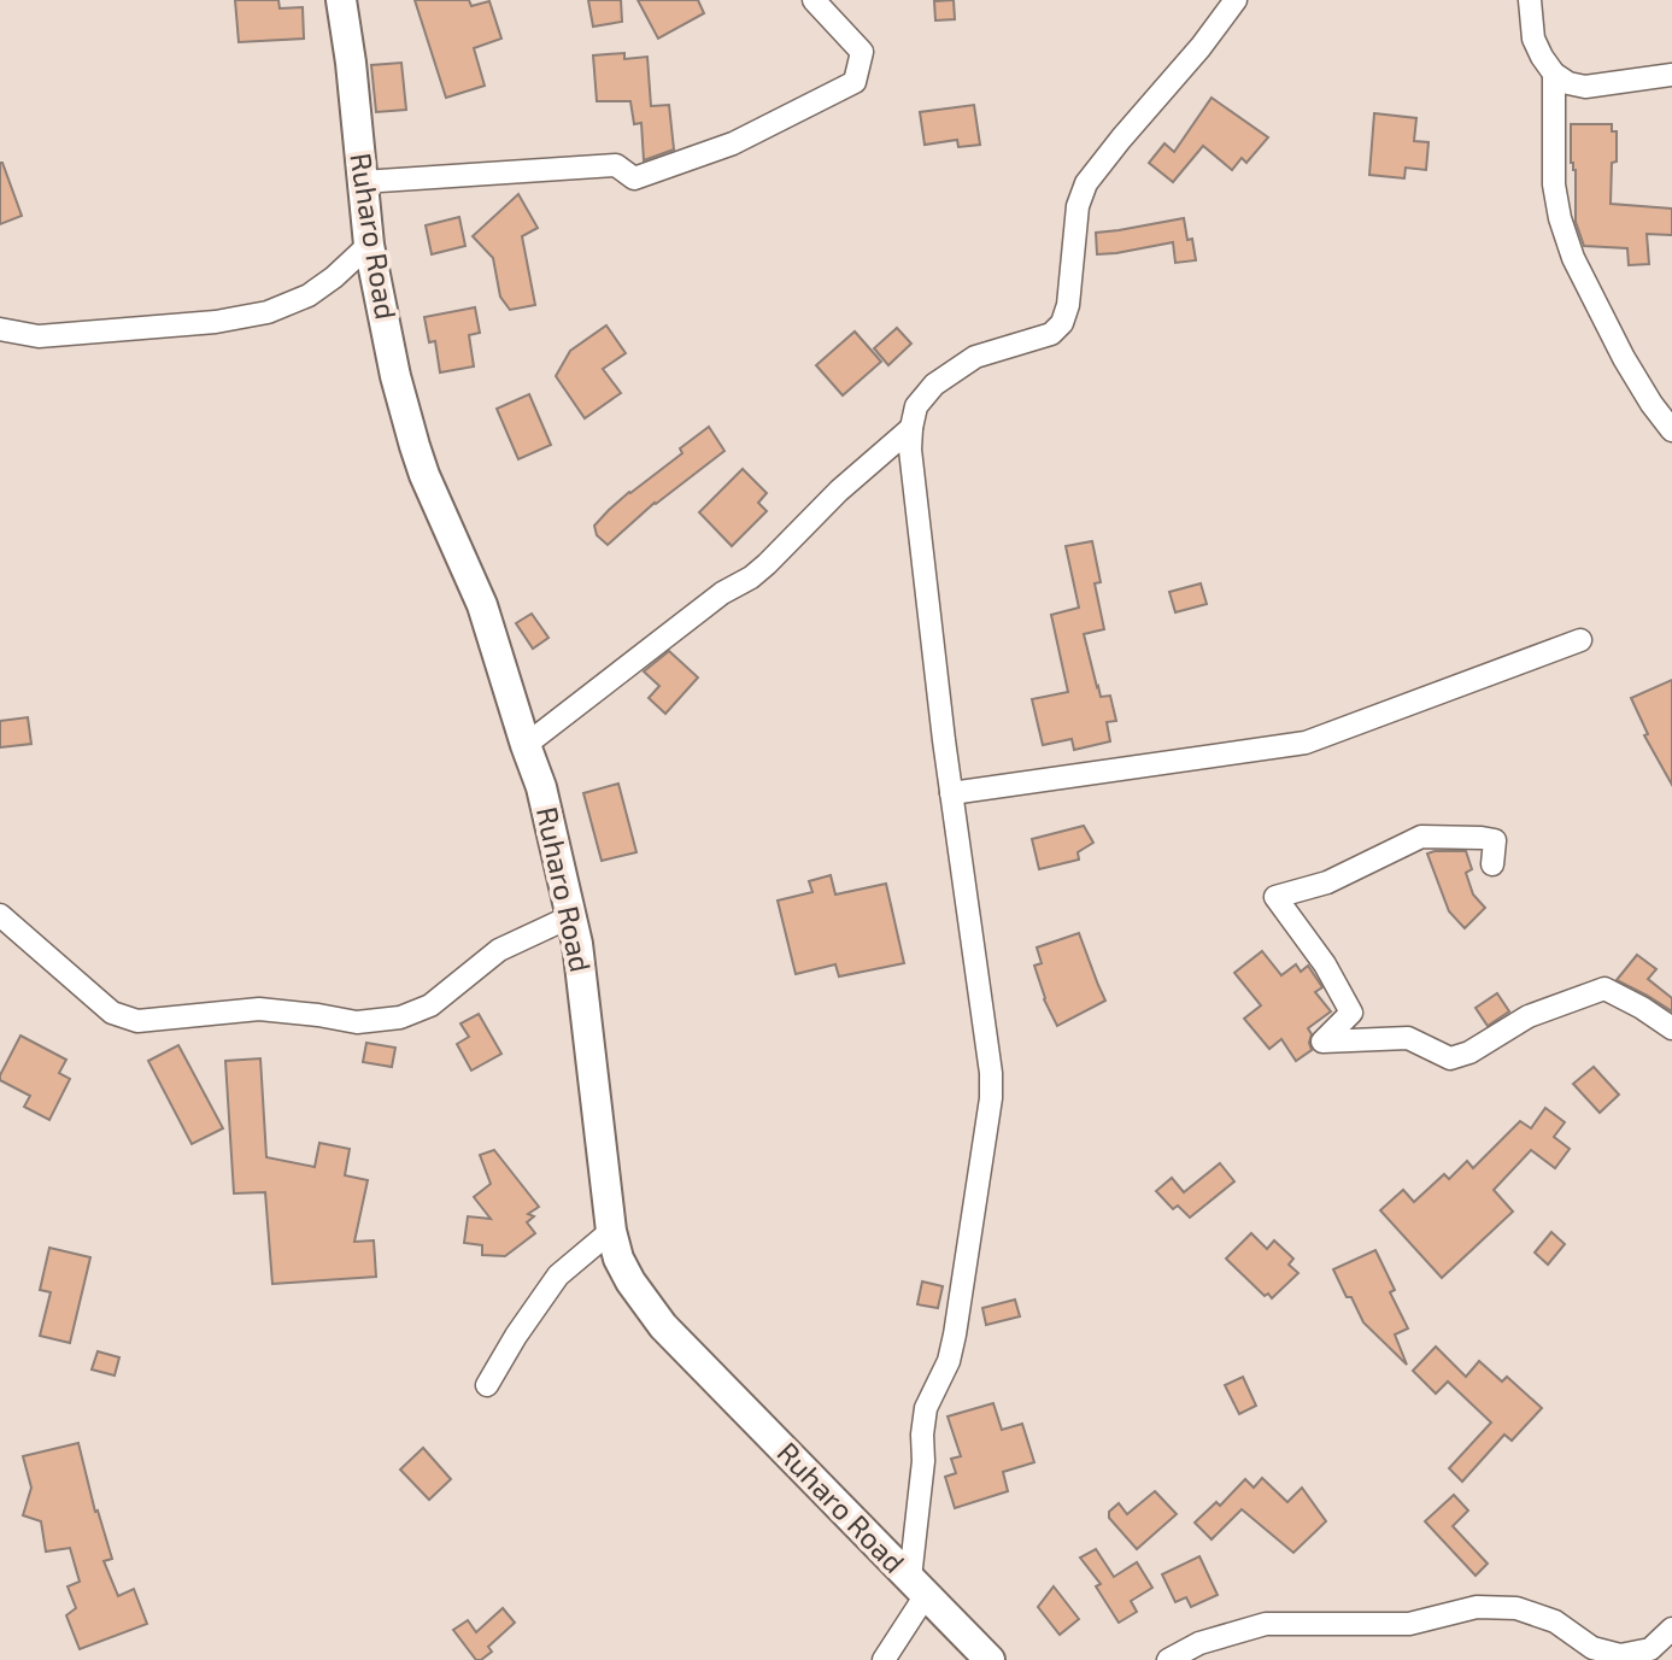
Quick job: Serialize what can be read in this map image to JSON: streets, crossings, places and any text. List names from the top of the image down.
{
  "streets": {
    "street": ["Ruharo Road"]
  }
}
